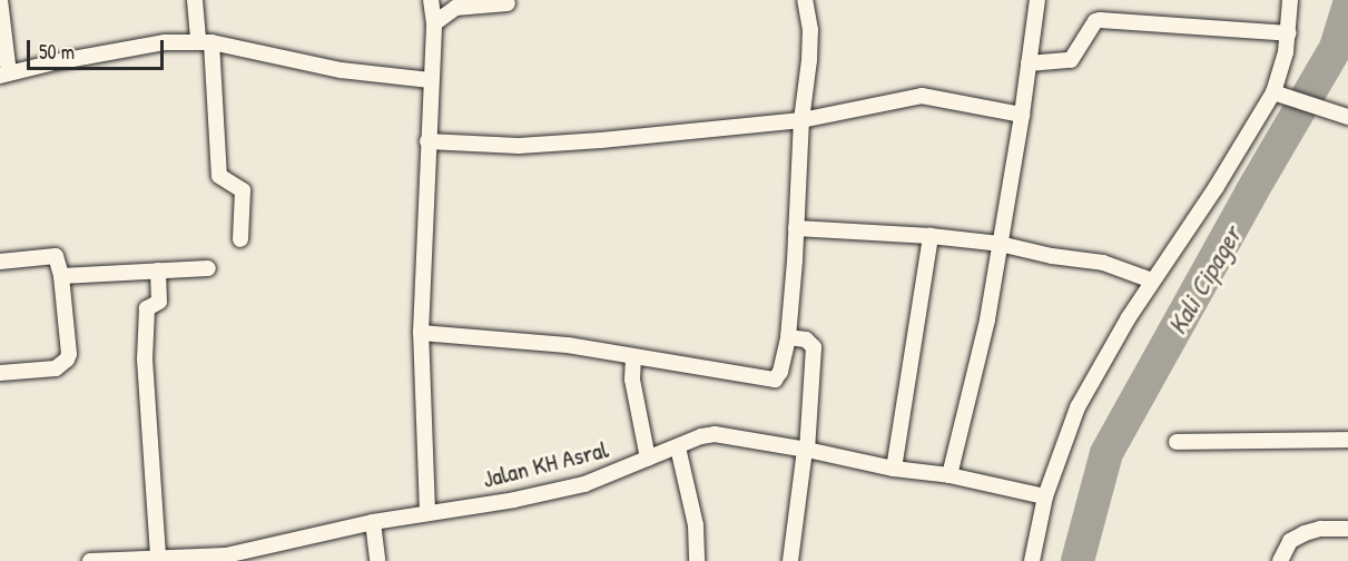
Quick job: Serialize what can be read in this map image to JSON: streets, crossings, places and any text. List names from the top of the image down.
{
  "streets": {
    "street": ["Jalan KH Asral"]
  },
  "water": ["Kali Cipager"],
  "scale_bar": "50 m"
}
